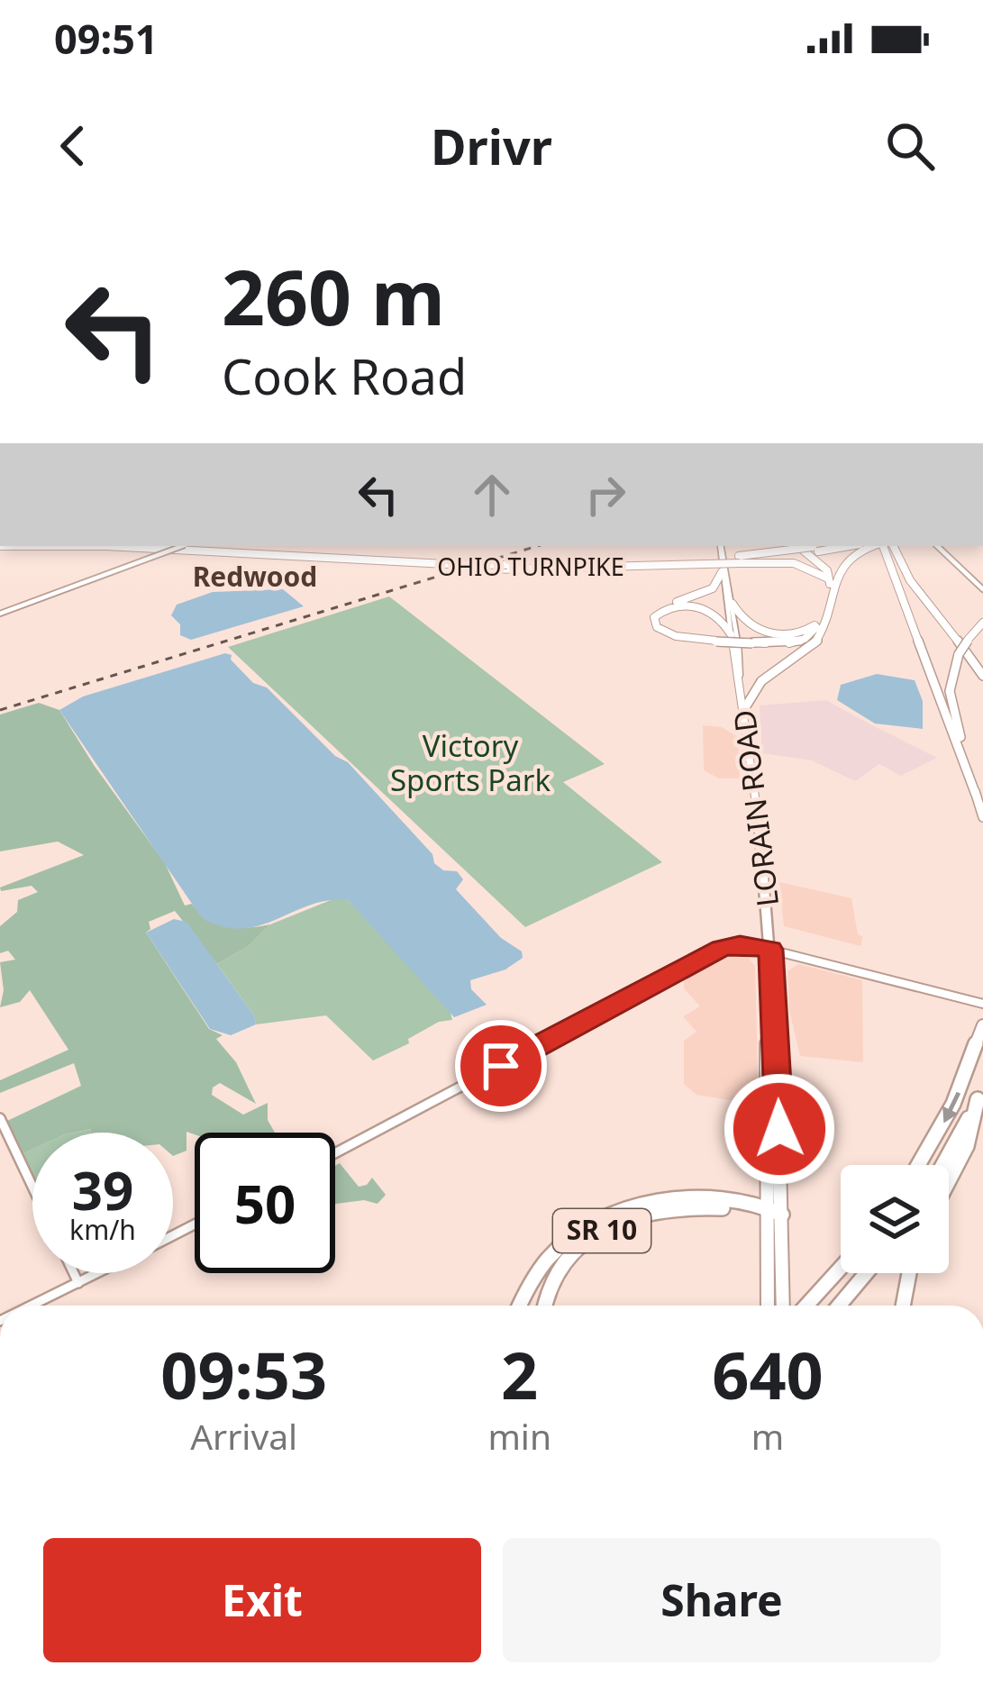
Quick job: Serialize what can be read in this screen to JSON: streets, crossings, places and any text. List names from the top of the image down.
{
  "streets": {
    "highway": ["OHIO TURNPIKE", "SR 10"],
    "main road": ["LORAIN ROAD"]
  },
  "crossings": [
    ["LORAIN ROAD", "SR 10"]
  ],
  "districts": ["Redwood"],
  "parks": ["Victory Sports Park"],
  "page": {
    "status": "09:51",
    "header": "Drivr",
    "turn": ["260 m", "Cook Road"],
    "speed": "39 km/h",
    "limit": "50",
    "eta": [
      "09:53",
      "Arrival",
      "2",
      "min",
      "640",
      "m"
    ],
    "buttons": ["Exit", "Share"]
  }
}
